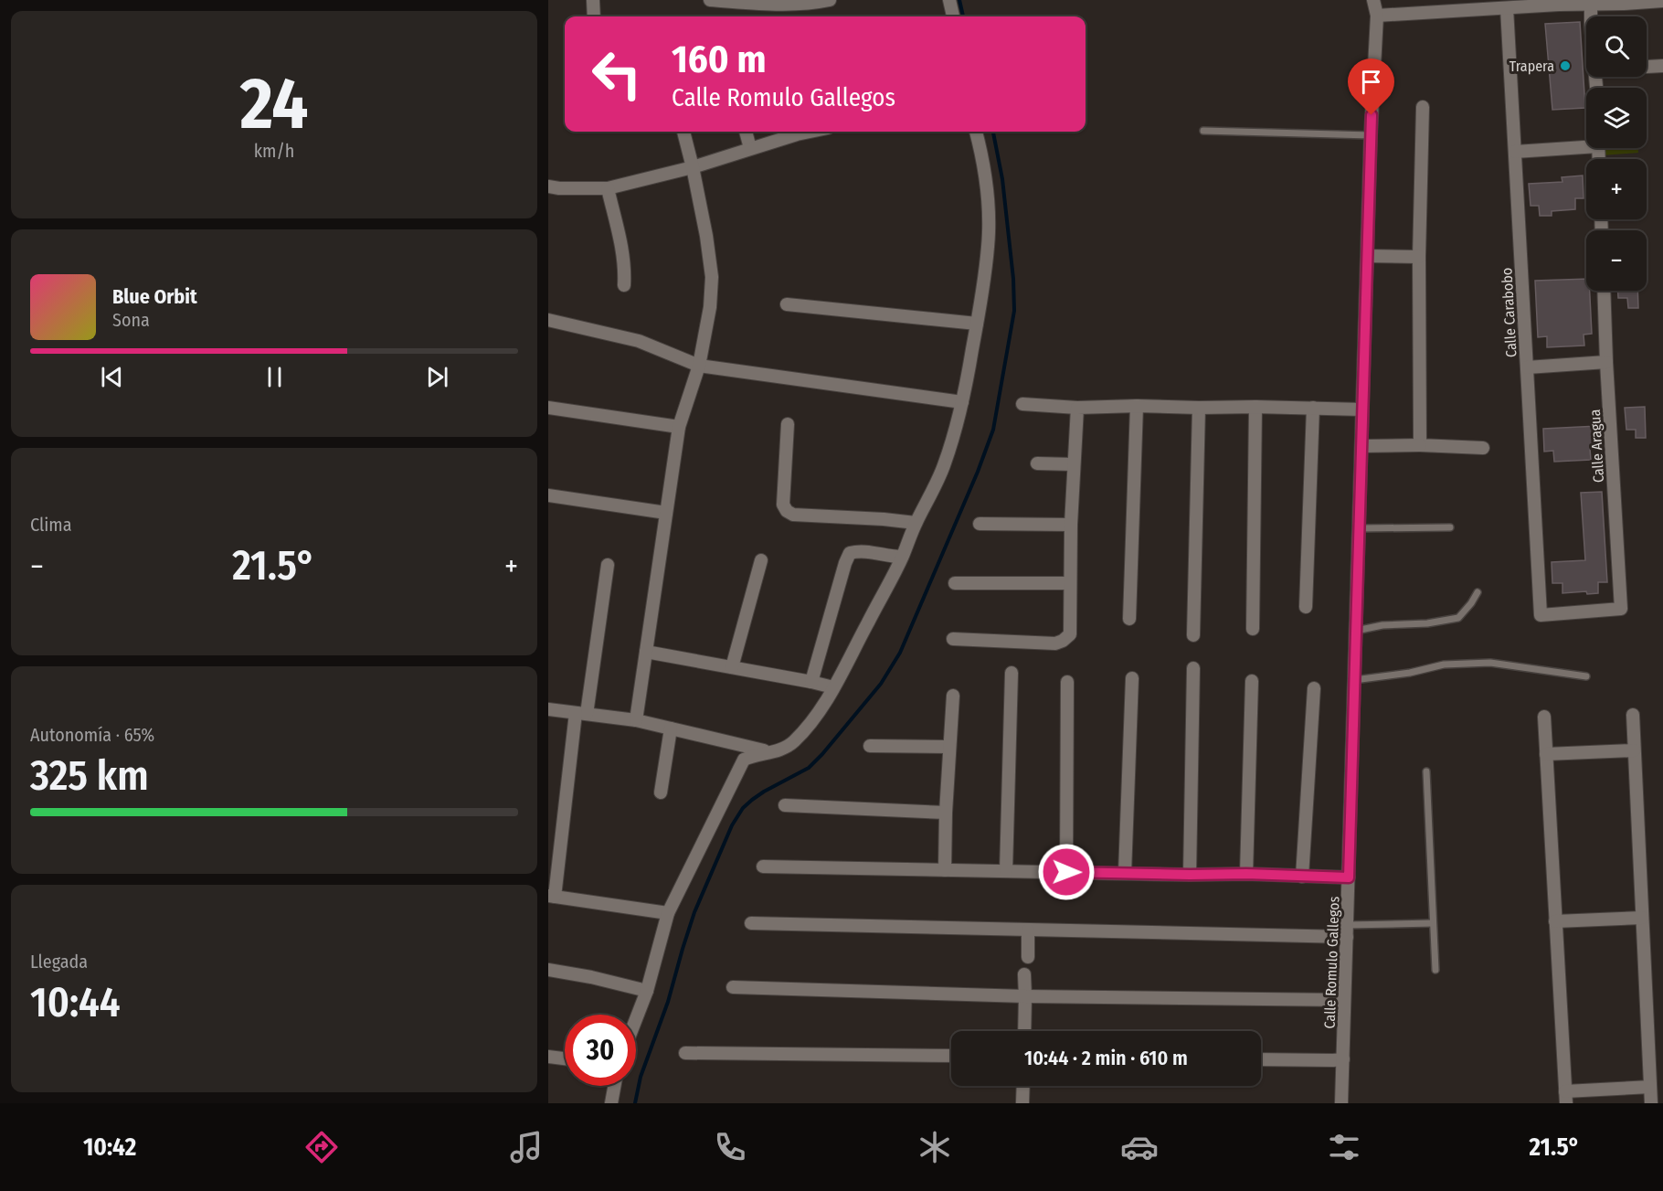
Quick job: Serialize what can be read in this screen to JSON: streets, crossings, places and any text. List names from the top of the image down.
{
  "streets": {
    "street": ["Calle Carabobo", "Calle Aragua", "Calle Romulo Gallegos"]
  },
  "crossings": [
    ["Calle Carabobo", "Calle Aragua"]
  ],
  "places": ["Trapera"],
  "page": {
    "tile": [
      ["24", "km/h"],
      "Clima",
      ["Autonomía · 65%", "325 km"],
      ["Llegada", "10:44"]
    ],
    "map_buttons": ["+", "−"],
    "turn": ["160 m", "Calle Romulo Gallegos"],
    "song": ["Blue Orbit", "Sona"],
    "heat": ["−", "21.5°", "+"],
    "limit": "30",
    "trip": "10:44 · 2 min · 610 m",
    "tabs": ["10:42", "21.5°"]
  }
}
